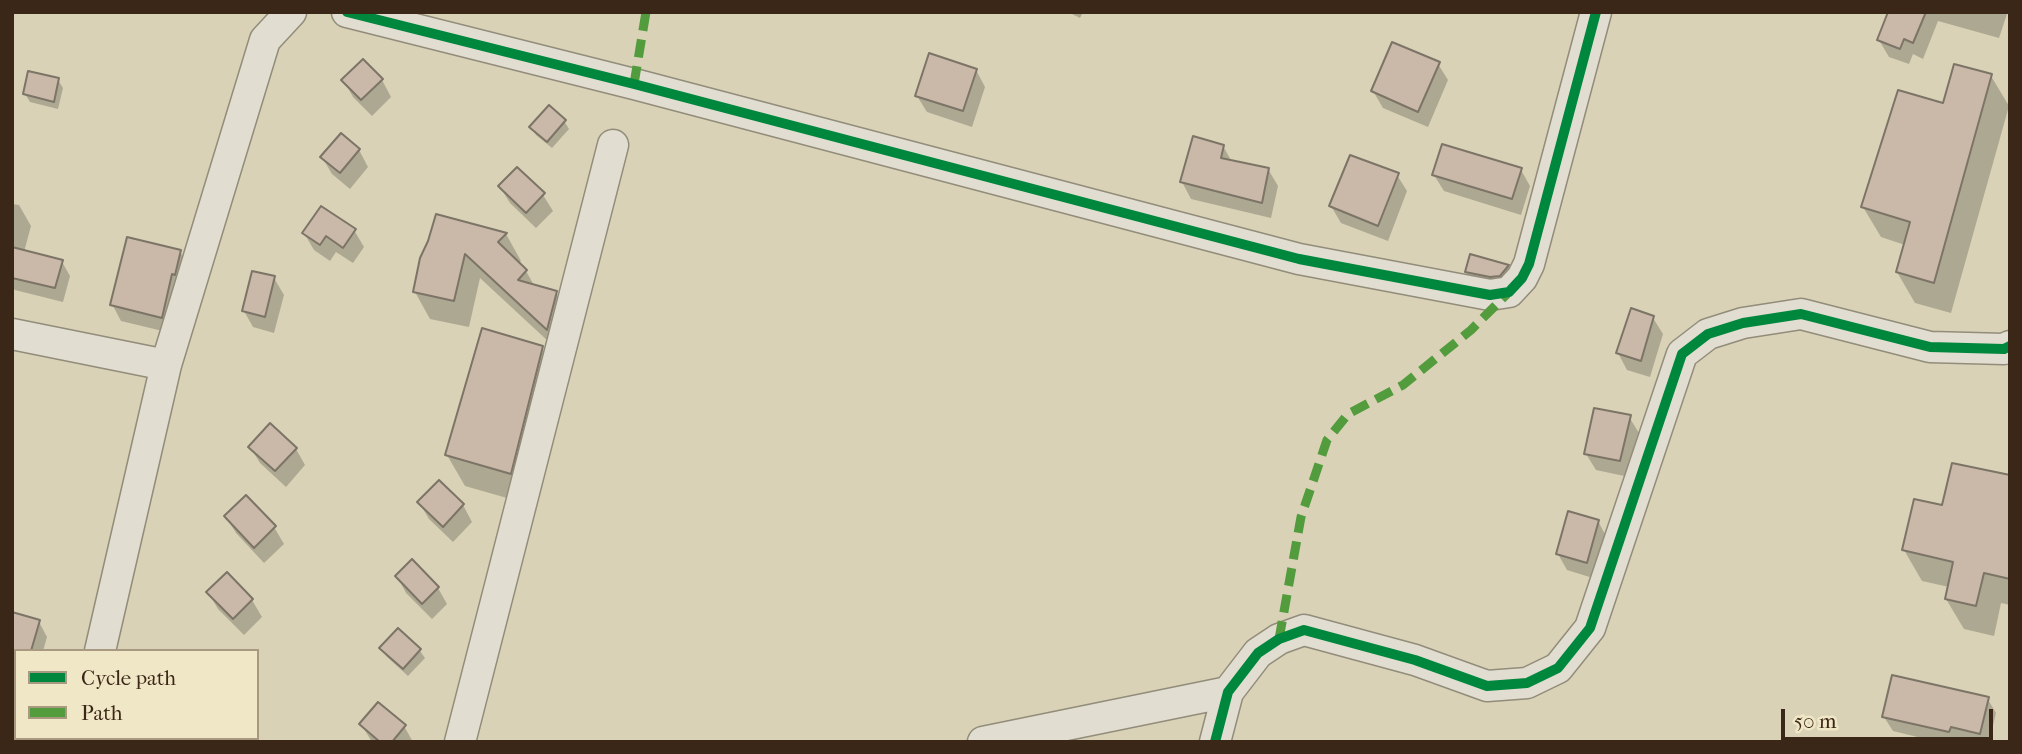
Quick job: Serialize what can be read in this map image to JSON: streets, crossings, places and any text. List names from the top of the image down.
{
  "legend": ["Cycle path", "Path"],
  "scale_bar": "50 m"
}
